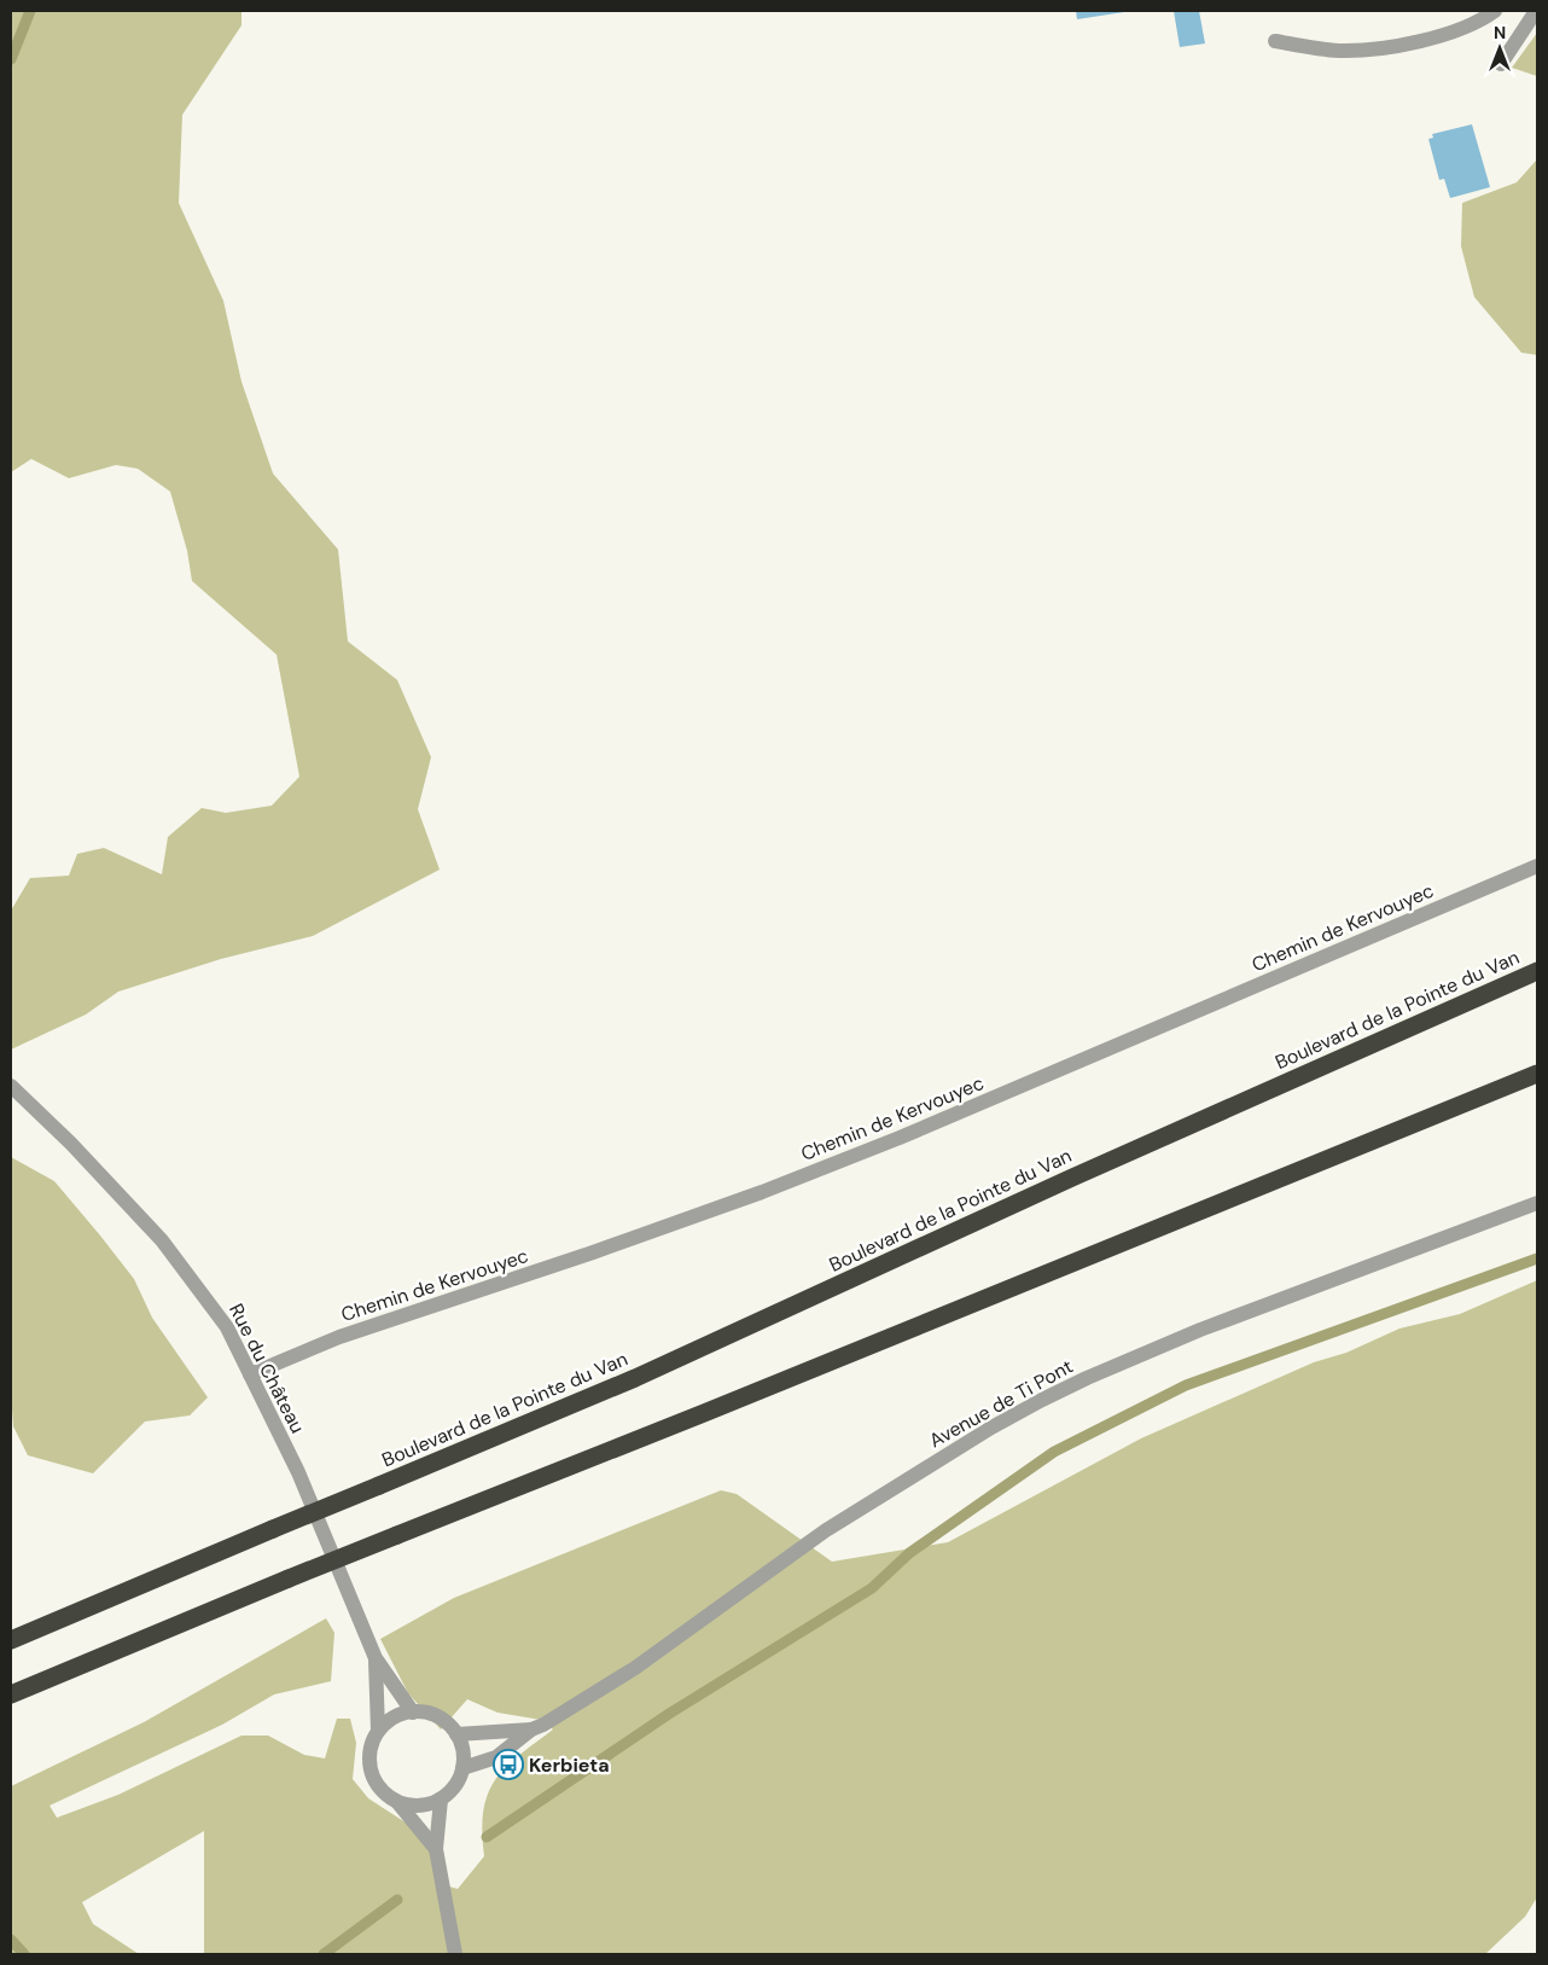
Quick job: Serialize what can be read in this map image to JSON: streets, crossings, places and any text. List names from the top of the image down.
{
  "streets": {
    "highway": ["Boulevard de la Pointe du Van"],
    "street": ["Chemin de Kervouyec", "Rue du Château", "Avenue de Ti Pont"]
  },
  "crossings": [
    ["Chemin de Kervouyec", "Rue du Château"],
    ["Rue du Château", "Avenue de Ti Pont"]
  ],
  "places": {
    "bus stop": ["Kerbieta"]
  },
  "north": "top"
}
